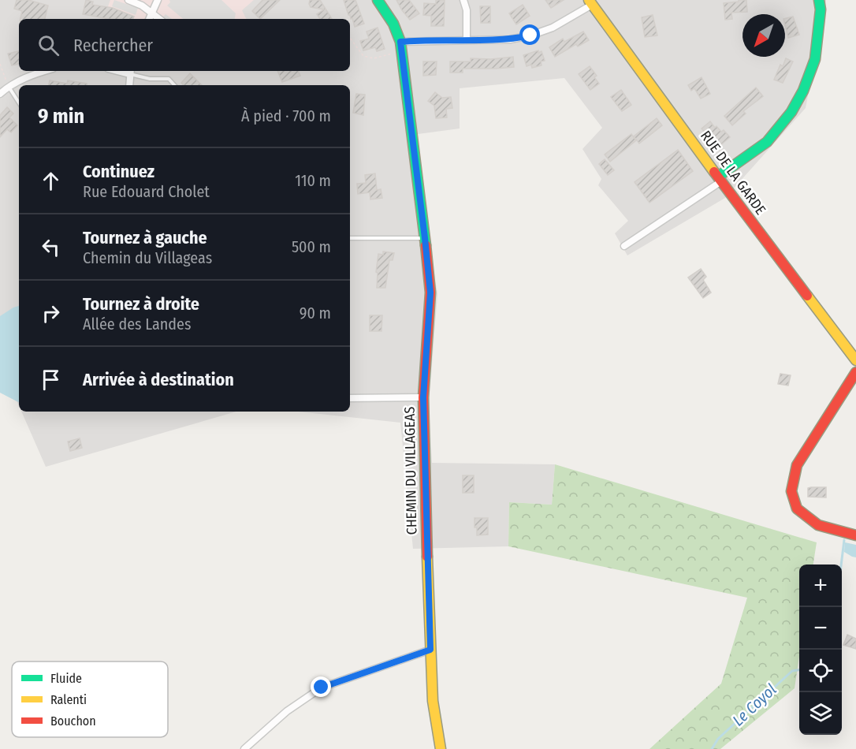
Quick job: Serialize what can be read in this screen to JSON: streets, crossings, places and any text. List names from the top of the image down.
{
  "streets": {
    "street": ["RUE DE LA GARDE", "CHEMIN DU VILLAGEAS"]
  },
  "water": ["Le Coyol"],
  "legend": ["Fluide", "Ralenti", "Bouchon"],
  "north": "bottom left",
  "page": {
    "search": "Rechercher",
    "heading": ["9 min", "À pied · 700 m"],
    "list": [
      ["Continuez", "Rue Edouard Cholet", "110 m"],
      ["Tournez à gauche", "Chemin du Villageas", "500 m"],
      ["Tournez à droite", "Allée des Landes", "90 m"],
      "Arrivée à destination"
    ],
    "map_buttons": ["+", "−"]
  }
}
